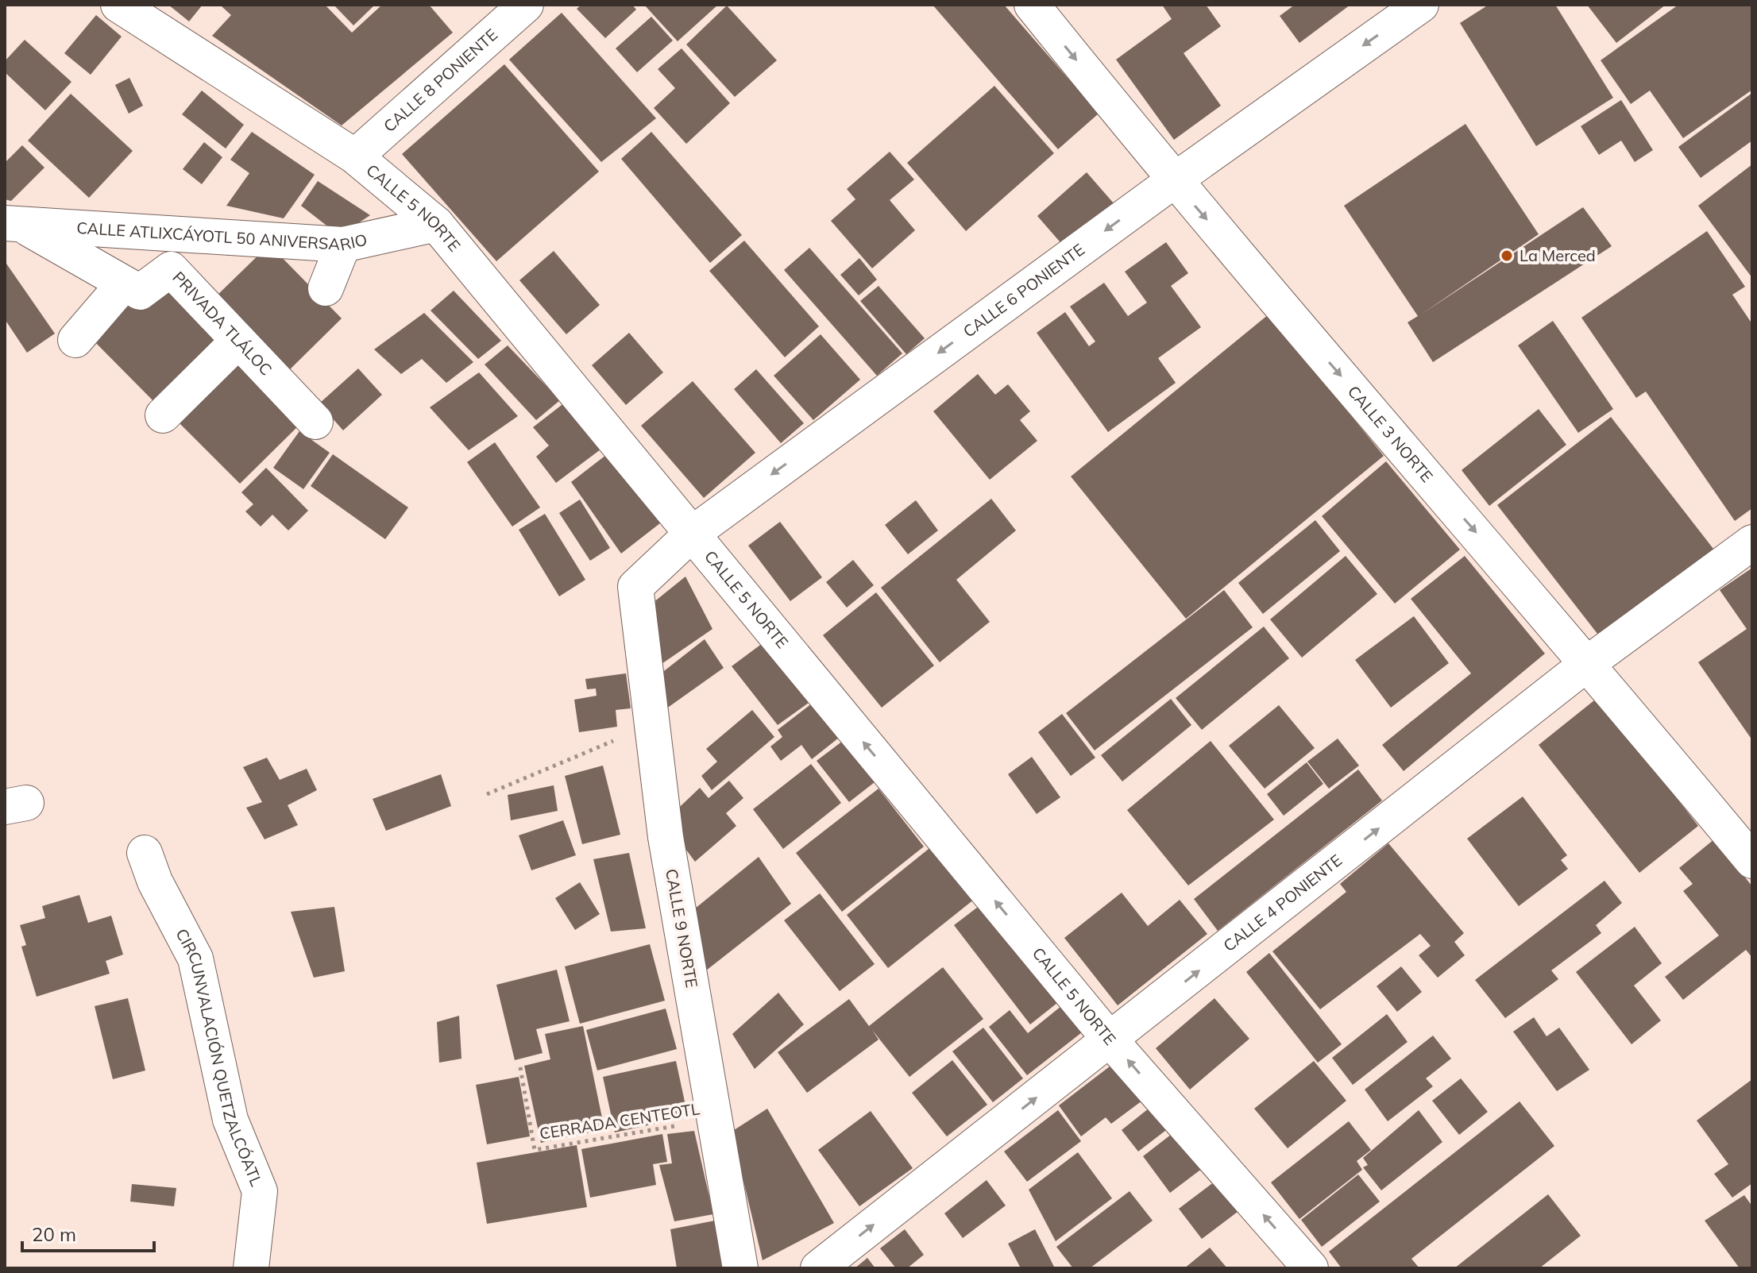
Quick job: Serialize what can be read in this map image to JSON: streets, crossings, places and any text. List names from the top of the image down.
{
  "streets": {
    "street": [
      "CALLE 8 PONIENTE",
      "CALLE 5 NORTE",
      "CALLE ATLIXCÁYOTL 50 ANIVERSARIO",
      "CALLE 6 PONIENTE",
      "PRIVADA TLÁLOC",
      "CALLE 3 NORTE",
      "CALLE 4 PONIENTE",
      "CALLE 9 NORTE",
      "CIRCUNVALACIÓN QUETZALCÓATL"
    ],
    "path": ["CERRADA CENTEOTL"]
  },
  "crossings": [
    ["CALLE 8 PONIENTE", "CALLE 5 NORTE"],
    ["CALLE 5 NORTE", "CALLE ATLIXCÁYOTL 50 ANIVERSARIO"],
    ["CALLE 5 NORTE", "CALLE 6 PONIENTE"],
    ["CALLE 5 NORTE", "CALLE 4 PONIENTE"],
    ["CALLE ATLIXCÁYOTL 50 ANIVERSARIO", "PRIVADA TLÁLOC"],
    ["CALLE 6 PONIENTE", "CALLE 3 NORTE"],
    ["CALLE 6 PONIENTE", "CALLE 9 NORTE"],
    ["CALLE 3 NORTE", "CALLE 4 PONIENTE"],
    ["CALLE 9 NORTE", "CERRADA CENTEOTL"]
  ],
  "one_way": [
    "CALLE 5 NORTE",
    "CALLE 6 PONIENTE",
    "CALLE 3 NORTE",
    "CALLE 4 PONIENTE"
  ],
  "places": ["La Merced"],
  "scale_bar": "20 m"
}
